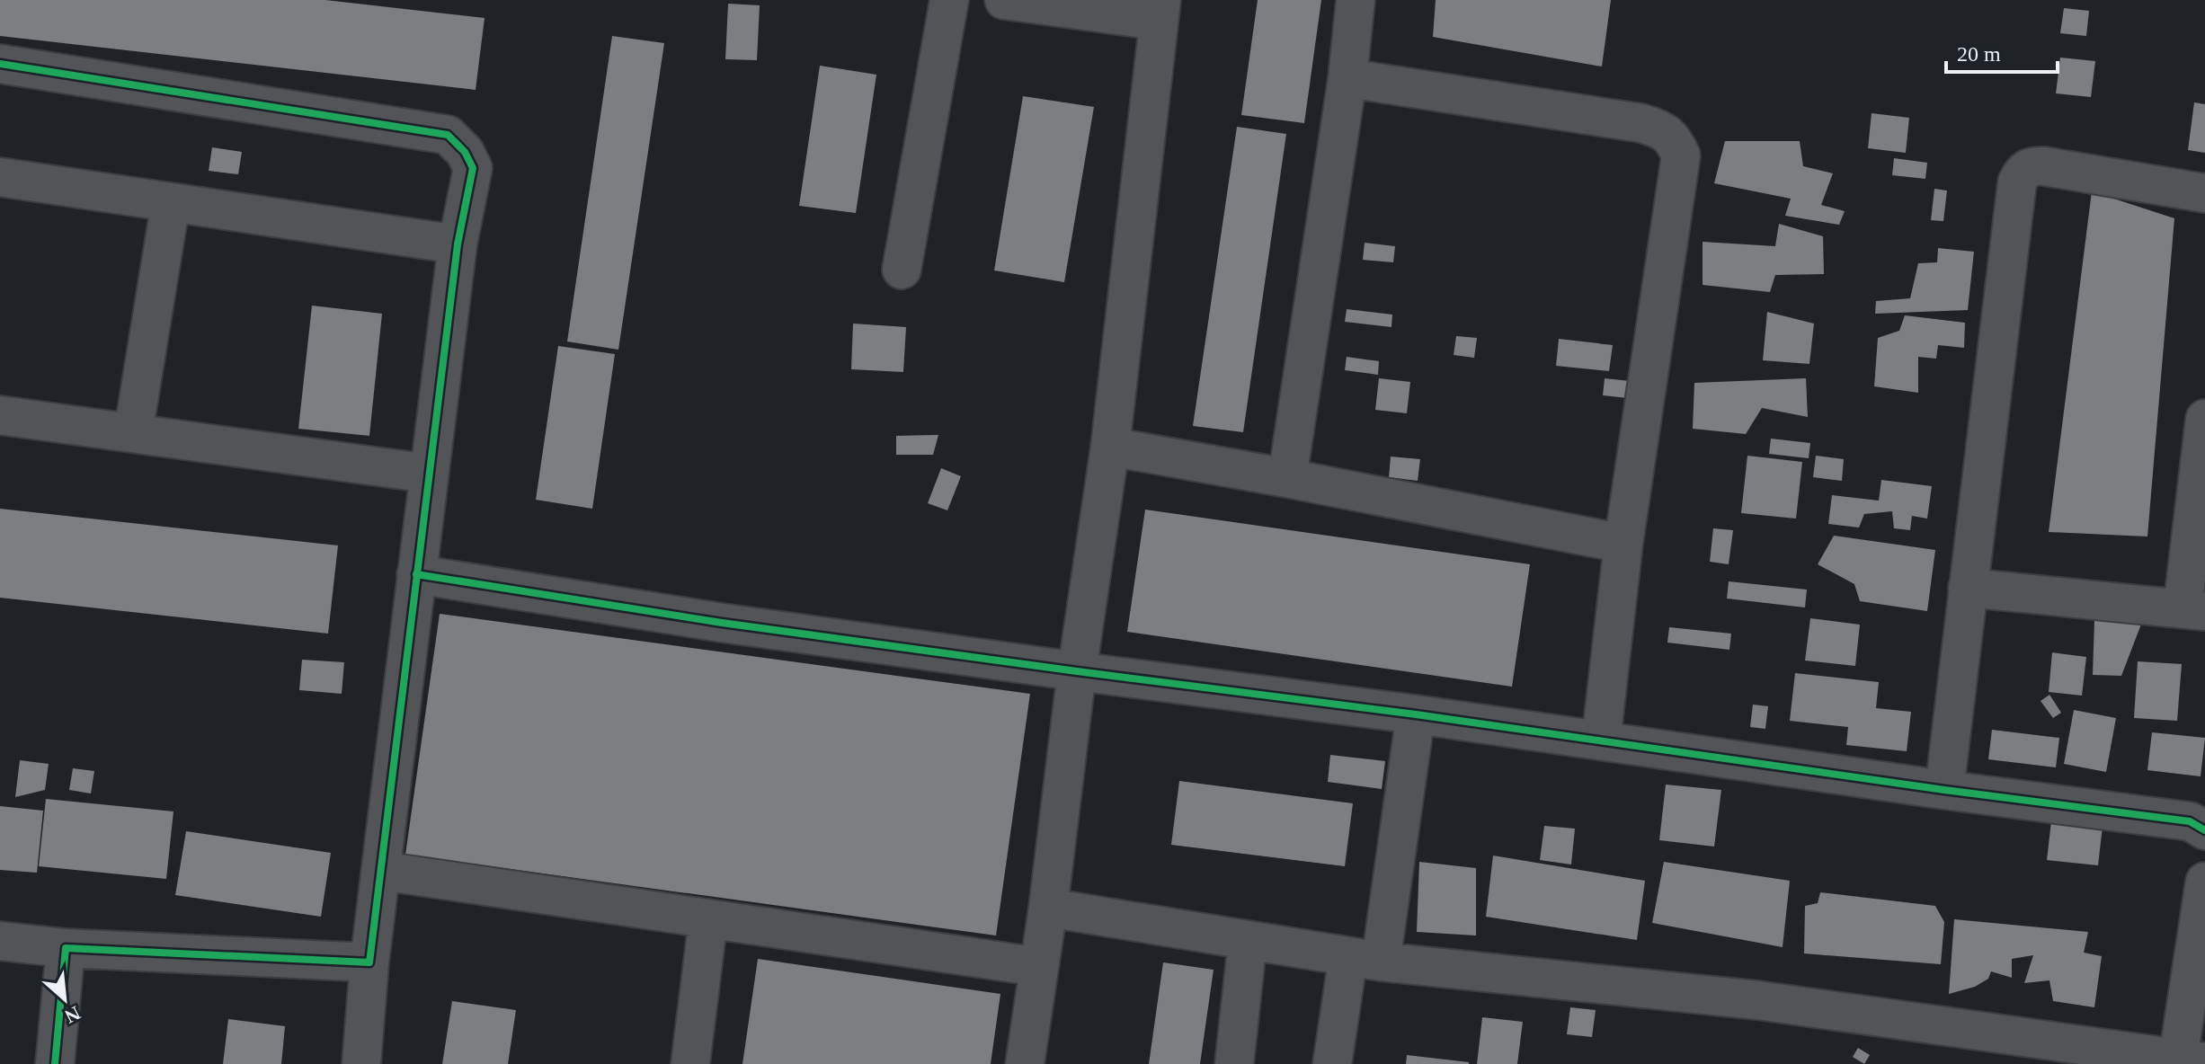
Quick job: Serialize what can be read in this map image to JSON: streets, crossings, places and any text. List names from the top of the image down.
{
  "scale_bar": "20 m",
  "north": "bottom right"
}
